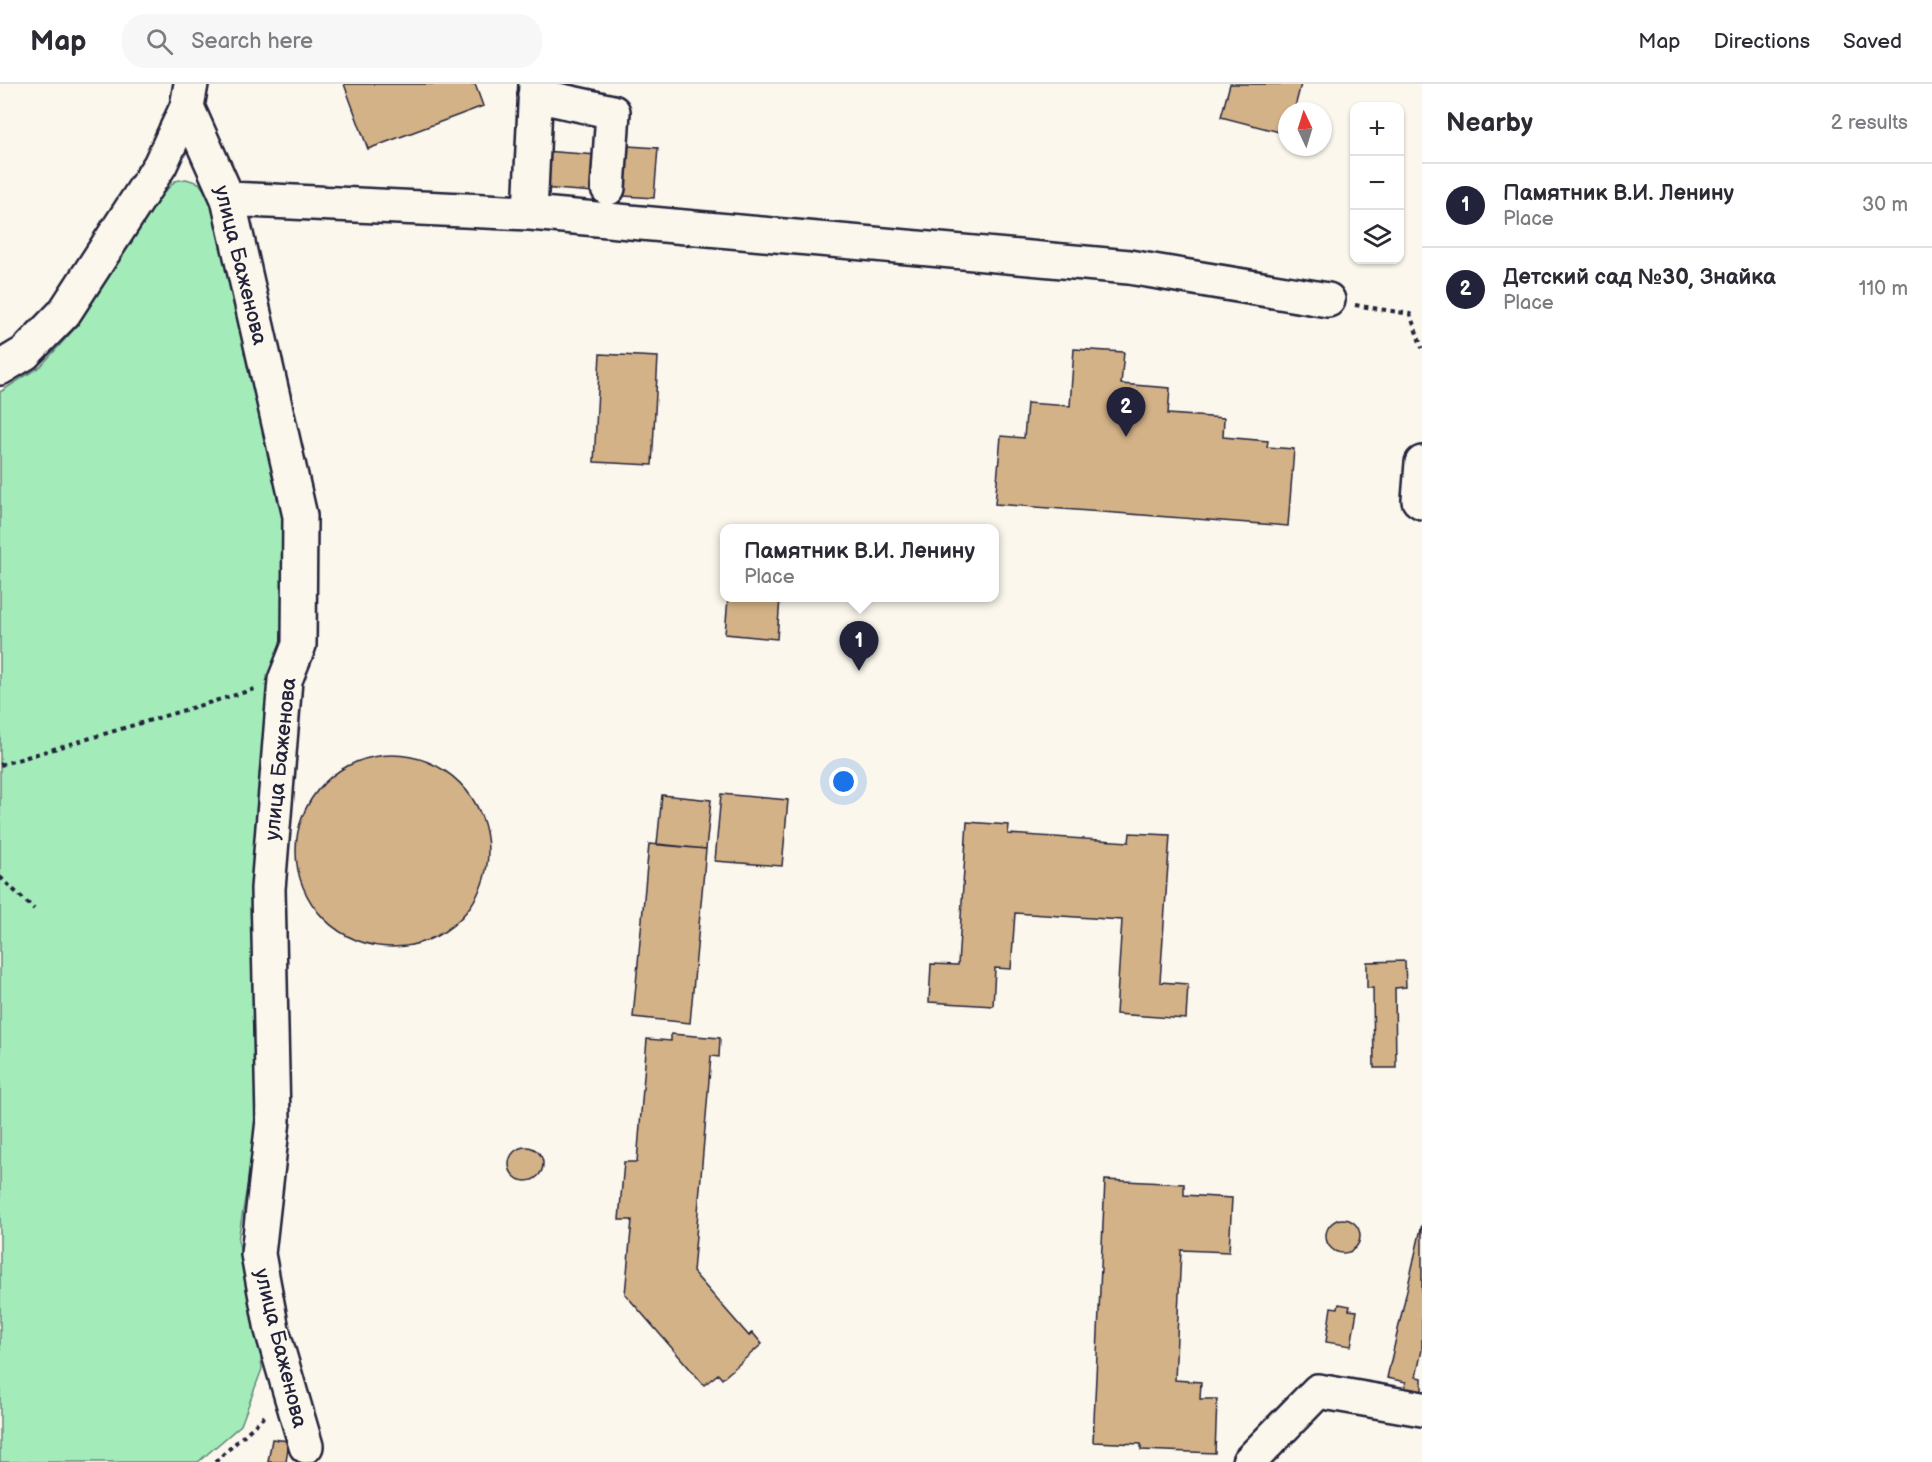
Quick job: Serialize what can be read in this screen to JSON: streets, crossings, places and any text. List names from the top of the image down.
{
  "streets": {
    "street": ["улица Баженова"]
  },
  "north": "top",
  "page": {
    "header": "Map",
    "search": "Search here",
    "nav": ["Map", "Directions", "Saved"],
    "heading": ["Nearby", "2 results"],
    "map_buttons": ["+", "−"],
    "list": [
      {
        "mark": "1",
        "name": "Памятник В.И. Ленину",
        "note": "Place",
        "value": "30 m"
      },
      {
        "mark": "2",
        "name": "Детский сад №30, Знайка",
        "note": "Place",
        "value": "110 m"
      }
    ],
    "pins": ["2", "1"],
    "popup": ["Памятник В.И. Ленину", "Place"]
  }
}
